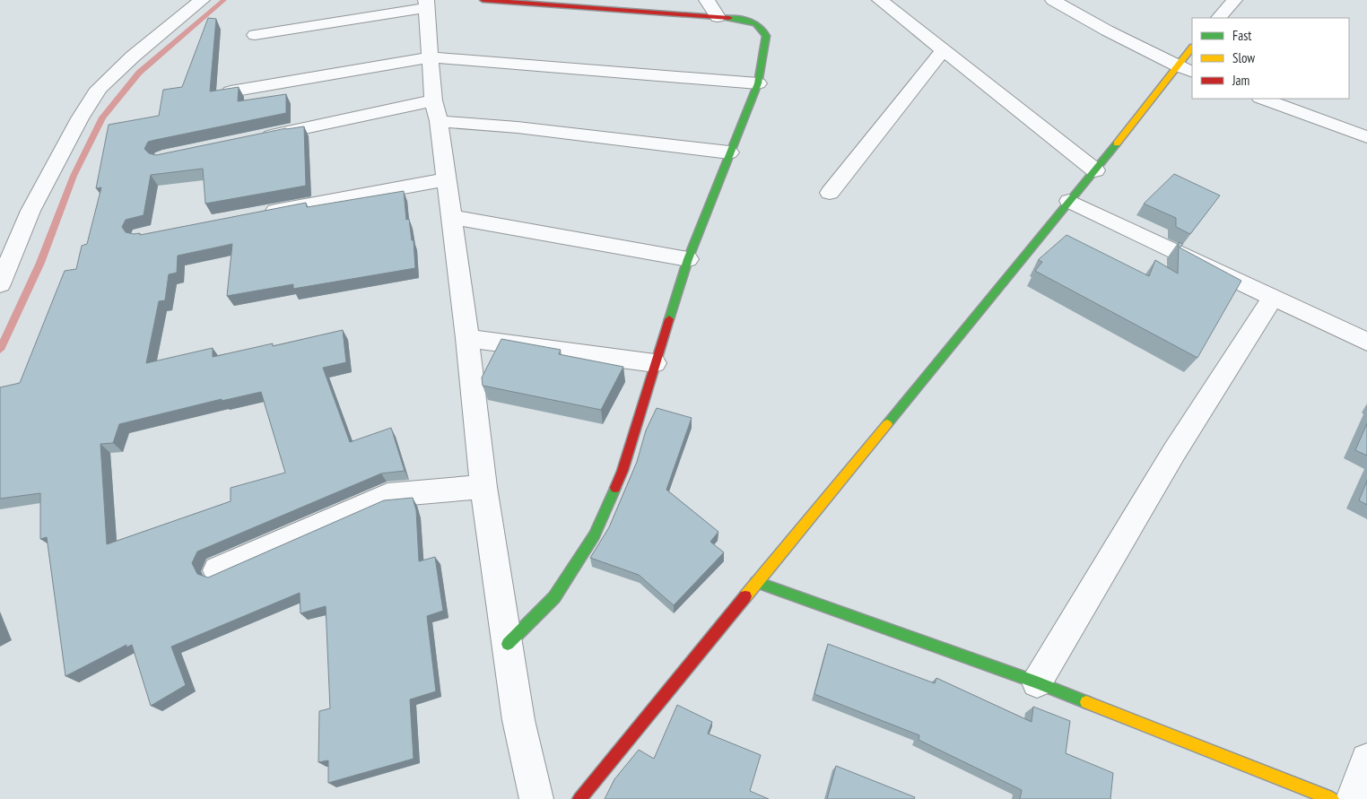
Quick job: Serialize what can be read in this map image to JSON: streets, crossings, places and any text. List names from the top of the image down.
{
  "legend": ["Fast", "Slow", "Jam"]
}
